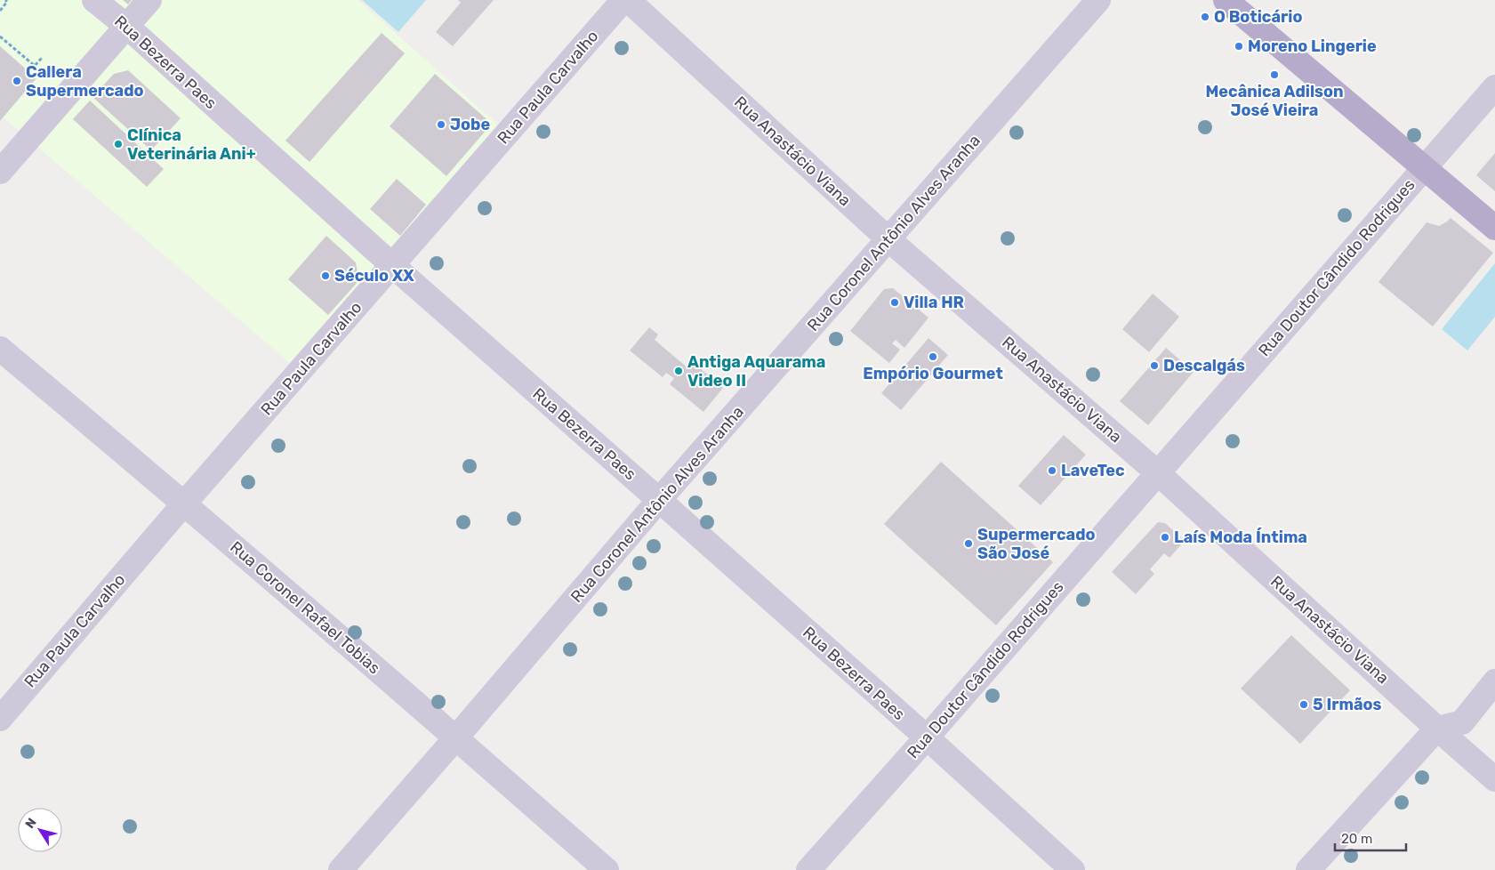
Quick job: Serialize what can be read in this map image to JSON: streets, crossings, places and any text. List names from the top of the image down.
{
  "streets": {
    "street": [
      "Rua Bezerra Paes",
      "Rua Paula Carvalho",
      "Rua Anastácio Viana",
      "Rua Coronel Antônio Alves Aranha",
      "Rua Doutor Cândido Rodrigues",
      "Rua Coronel Rafael Tobias"
    ]
  },
  "crossings": [
    ["Rua Bezerra Paes", "Rua Paula Carvalho"],
    ["Rua Bezerra Paes", "Rua Coronel Antônio Alves Aranha"],
    ["Rua Bezerra Paes", "Rua Doutor Cândido Rodrigues"],
    ["Rua Paula Carvalho", "Rua Coronel Rafael Tobias"],
    ["Rua Anastácio Viana", "Rua Coronel Antônio Alves Aranha"],
    ["Rua Anastácio Viana", "Rua Doutor Cândido Rodrigues"],
    ["Rua Coronel Antônio Alves Aranha", "Rua Coronel Rafael Tobias"]
  ],
  "places": [
    "O Boticário",
    "Moreno Lingerie",
    "Mecânica Adilson José Vieira",
    "Callera Supermercado",
    "Jobe",
    "Clínica Veterinária Ani+",
    "Século XX",
    "Villa HR",
    "Empório Gourmet",
    "Descalgás",
    "Antiga Aquarama Video II",
    "LaveTec",
    "Laís Moda Íntima",
    "Supermercado São José",
    "5 Irmãos"
  ],
  "scale_bar": "20 m",
  "north": "top left"
}
